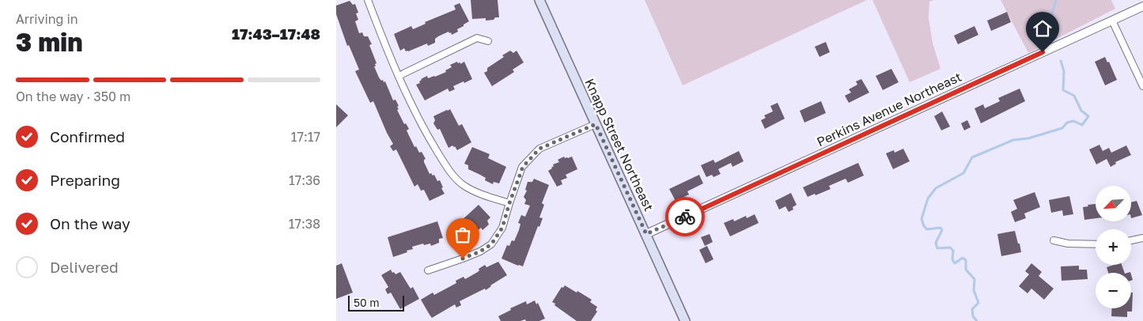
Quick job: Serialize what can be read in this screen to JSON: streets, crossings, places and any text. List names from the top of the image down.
{
  "streets": {
    "main road": ["Knapp Street Northeast"],
    "street": ["Perkins Avenue Northeast"]
  },
  "crossings": [
    ["Perkins Avenue Northeast", "Knapp Street Northeast"]
  ],
  "scale_bar": "50 m",
  "north": "bottom left",
  "page": {
    "heading": ["3 min", "Arriving in", "17:43–17:48"],
    "bar": "On the way · 350 m",
    "list": [
      ["Confirmed", "17:17"],
      ["Preparing", "17:36"],
      ["On the way", "17:38"],
      "Delivered"
    ],
    "map_buttons": ["+", "−"],
    "scale": "50 m"
  }
}
